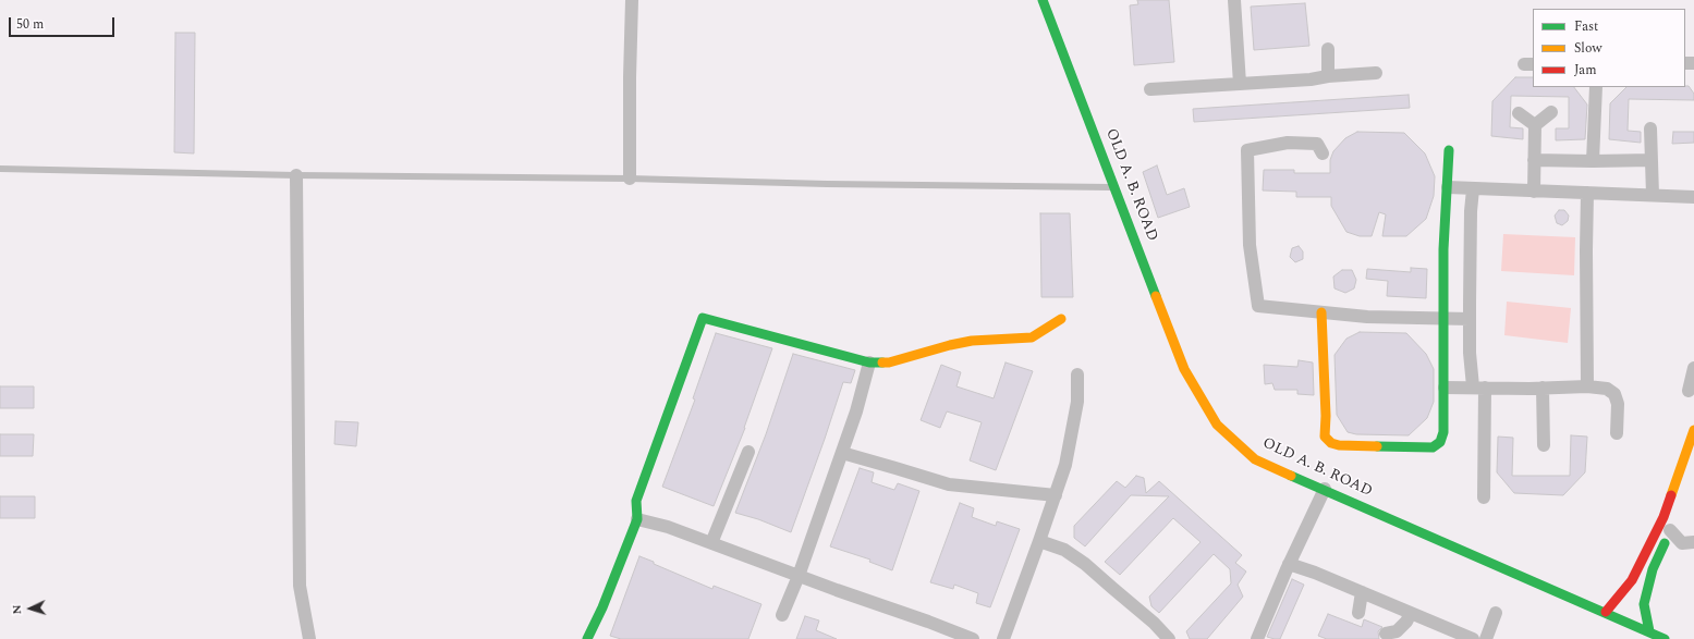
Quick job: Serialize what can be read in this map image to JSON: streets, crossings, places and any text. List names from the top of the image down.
{
  "streets": {
    "street": ["OLD A. B. ROAD"]
  },
  "legend": ["Fast", "Slow", "Jam"],
  "scale_bar": "50 m",
  "north": "left"
}
